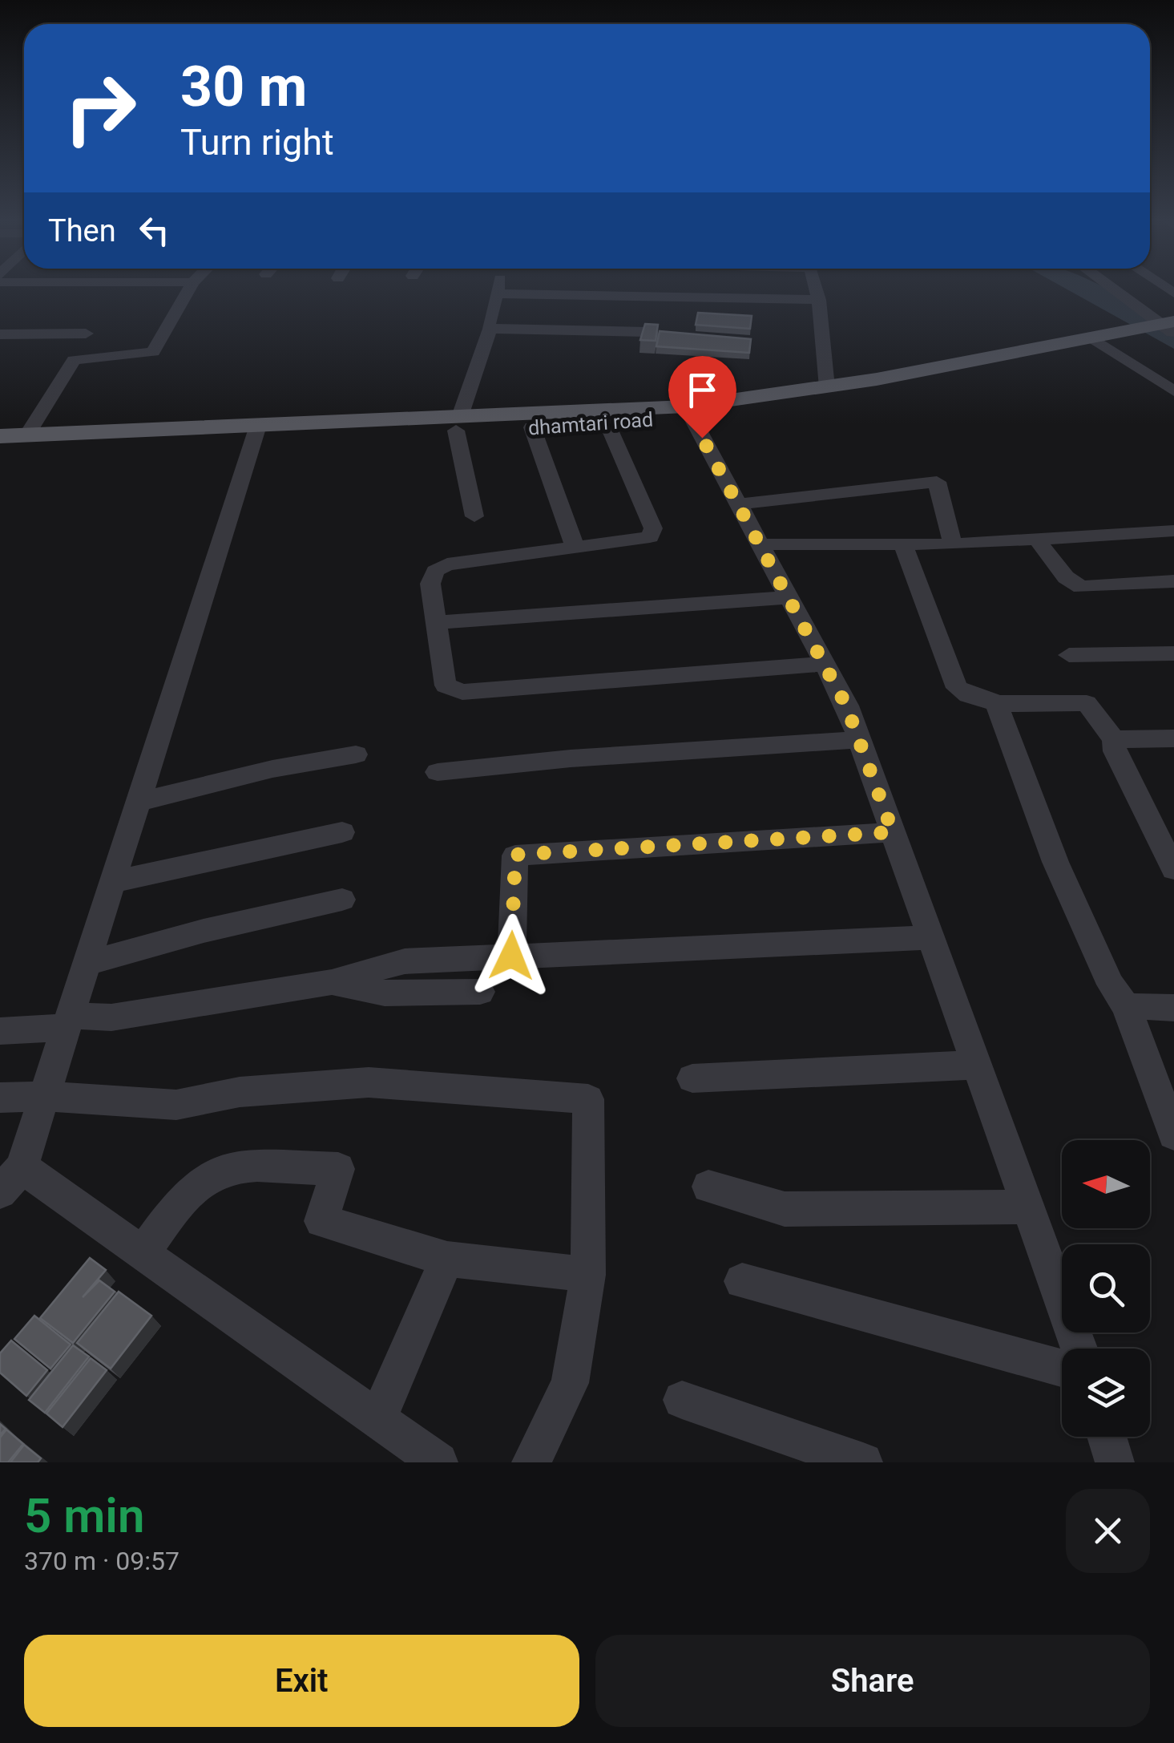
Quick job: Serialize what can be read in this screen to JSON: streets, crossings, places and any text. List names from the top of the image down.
{
  "streets": {
    "main road": ["dhamtari road"]
  },
  "north": "left",
  "page": {
    "turn": ["30 m", "Turn right"],
    "then": "Then",
    "heading": ["5 min", "370 m · 09:57"],
    "buttons": ["Exit", "Share"]
  }
}
